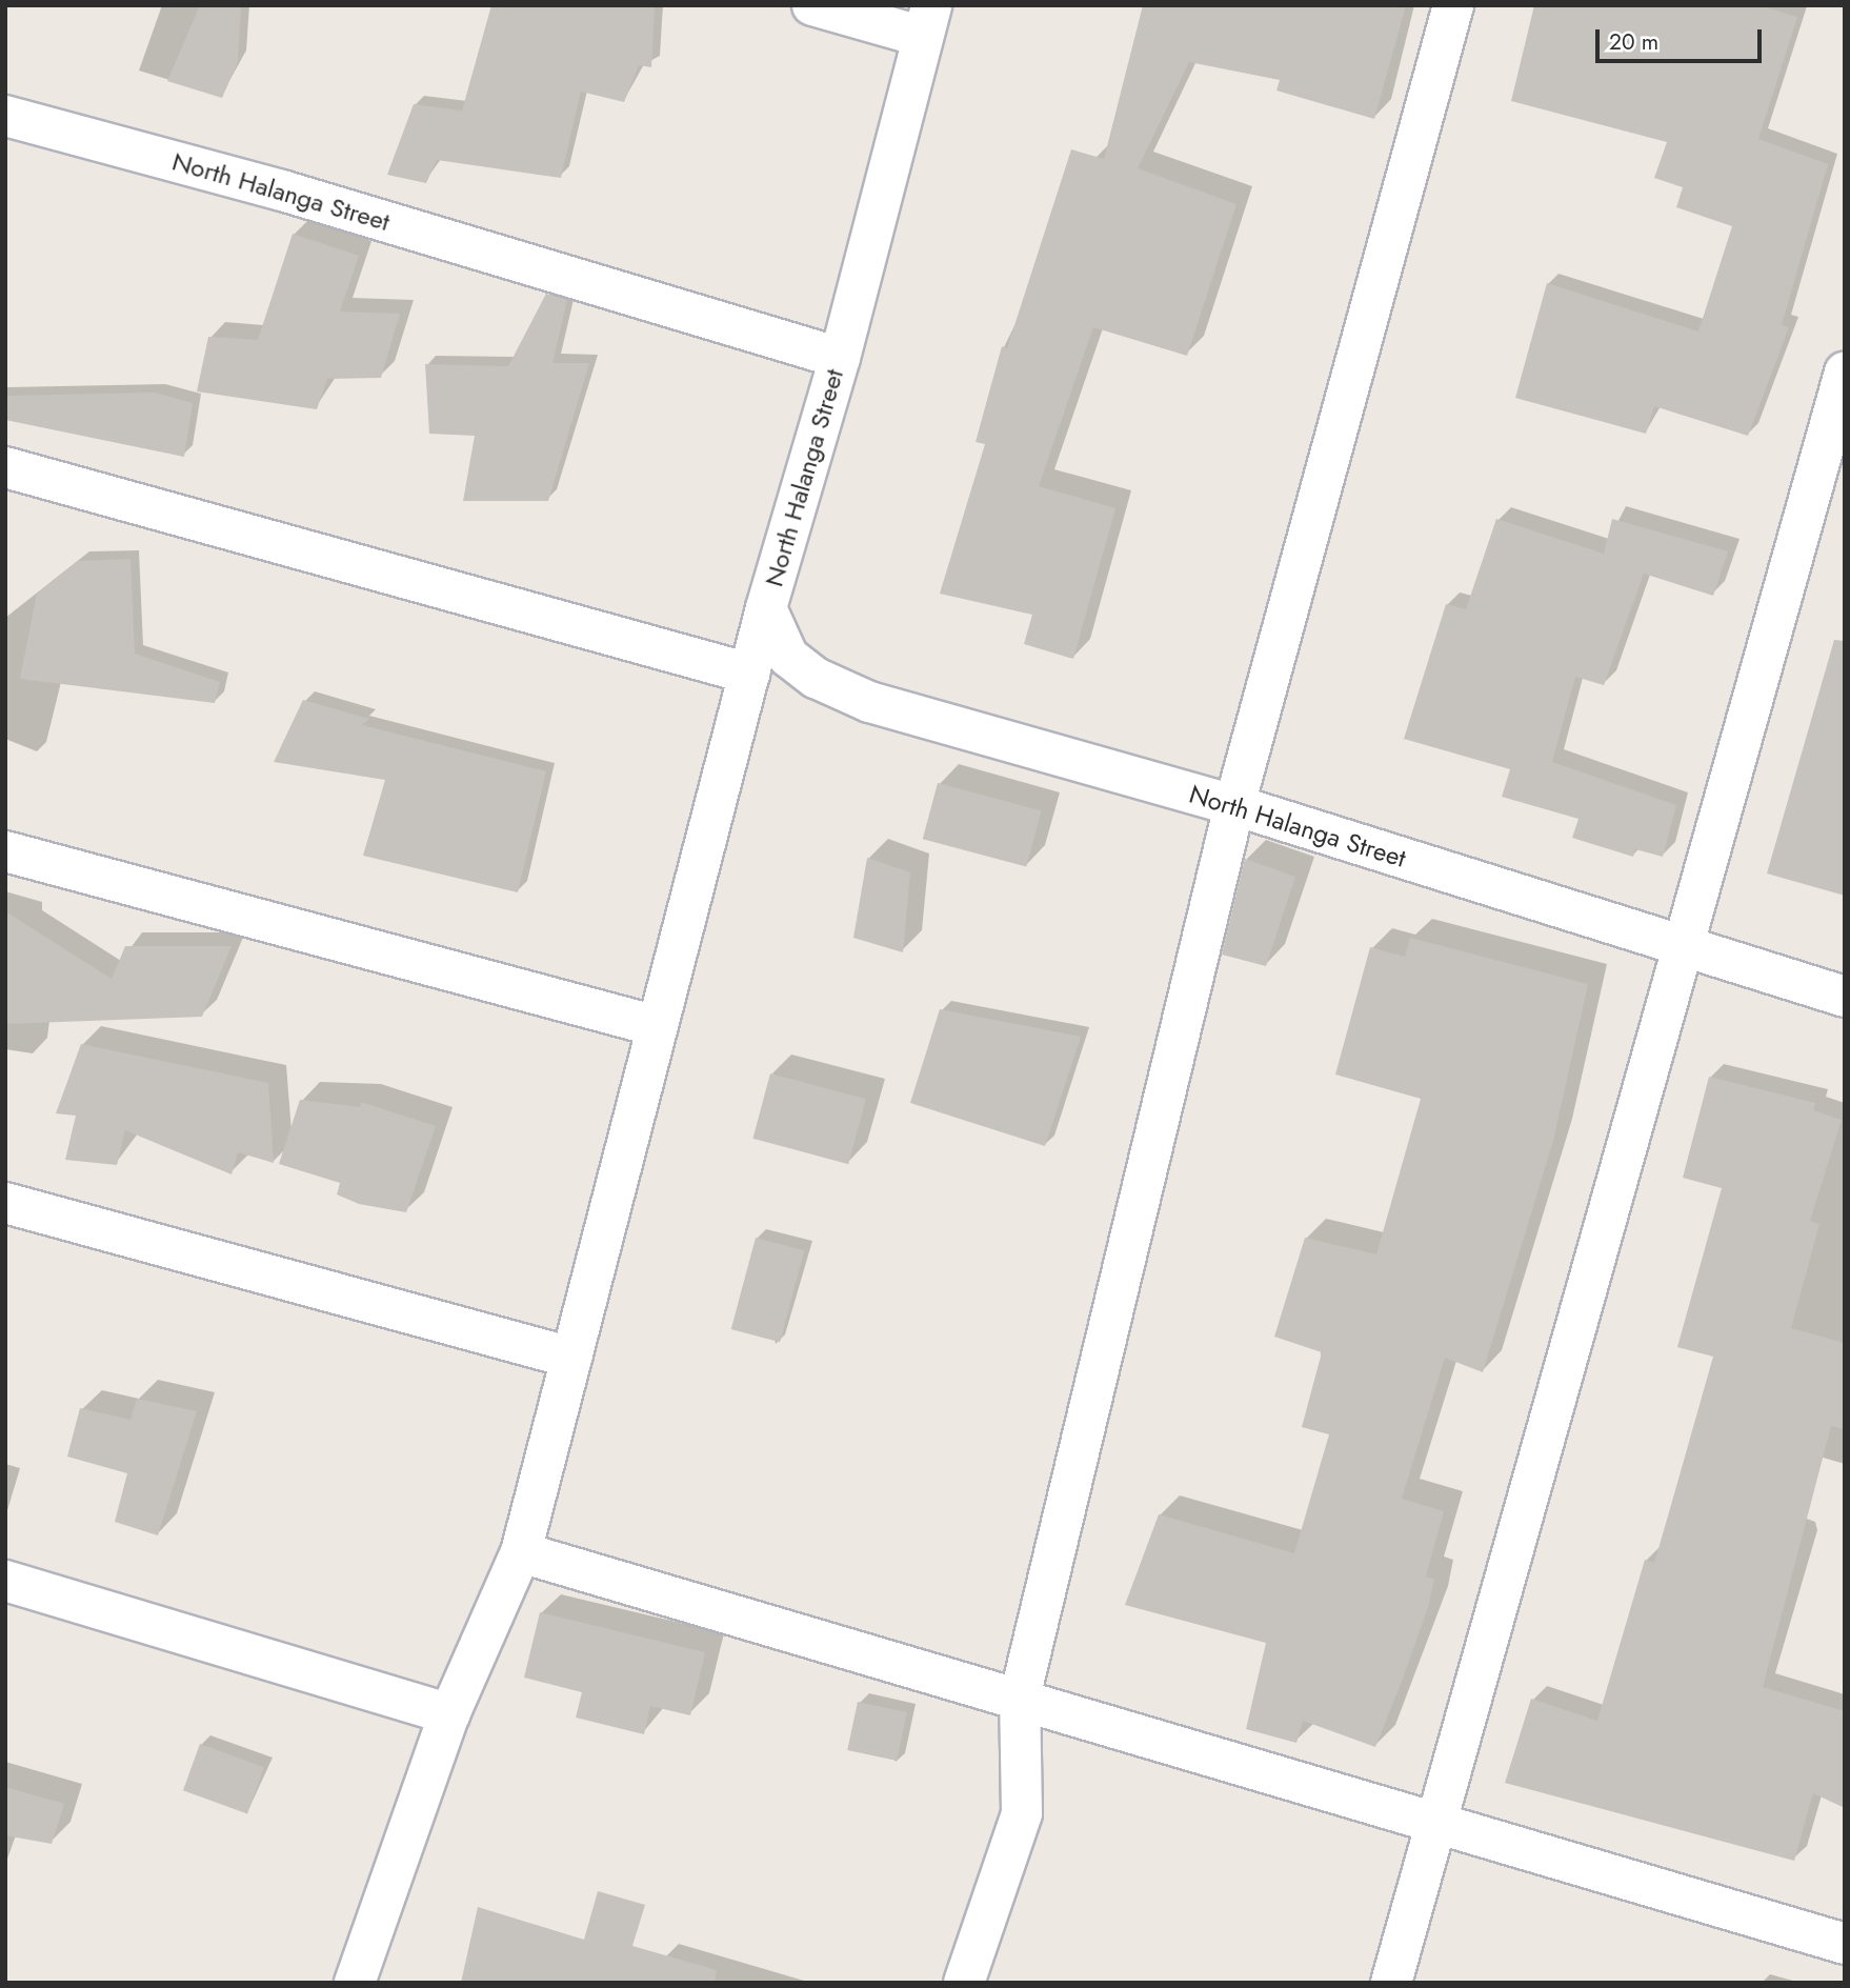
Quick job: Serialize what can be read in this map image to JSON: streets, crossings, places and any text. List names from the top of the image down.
{
  "streets": {
    "street": ["North Halanga Street"]
  },
  "scale_bar": "20 m"
}
